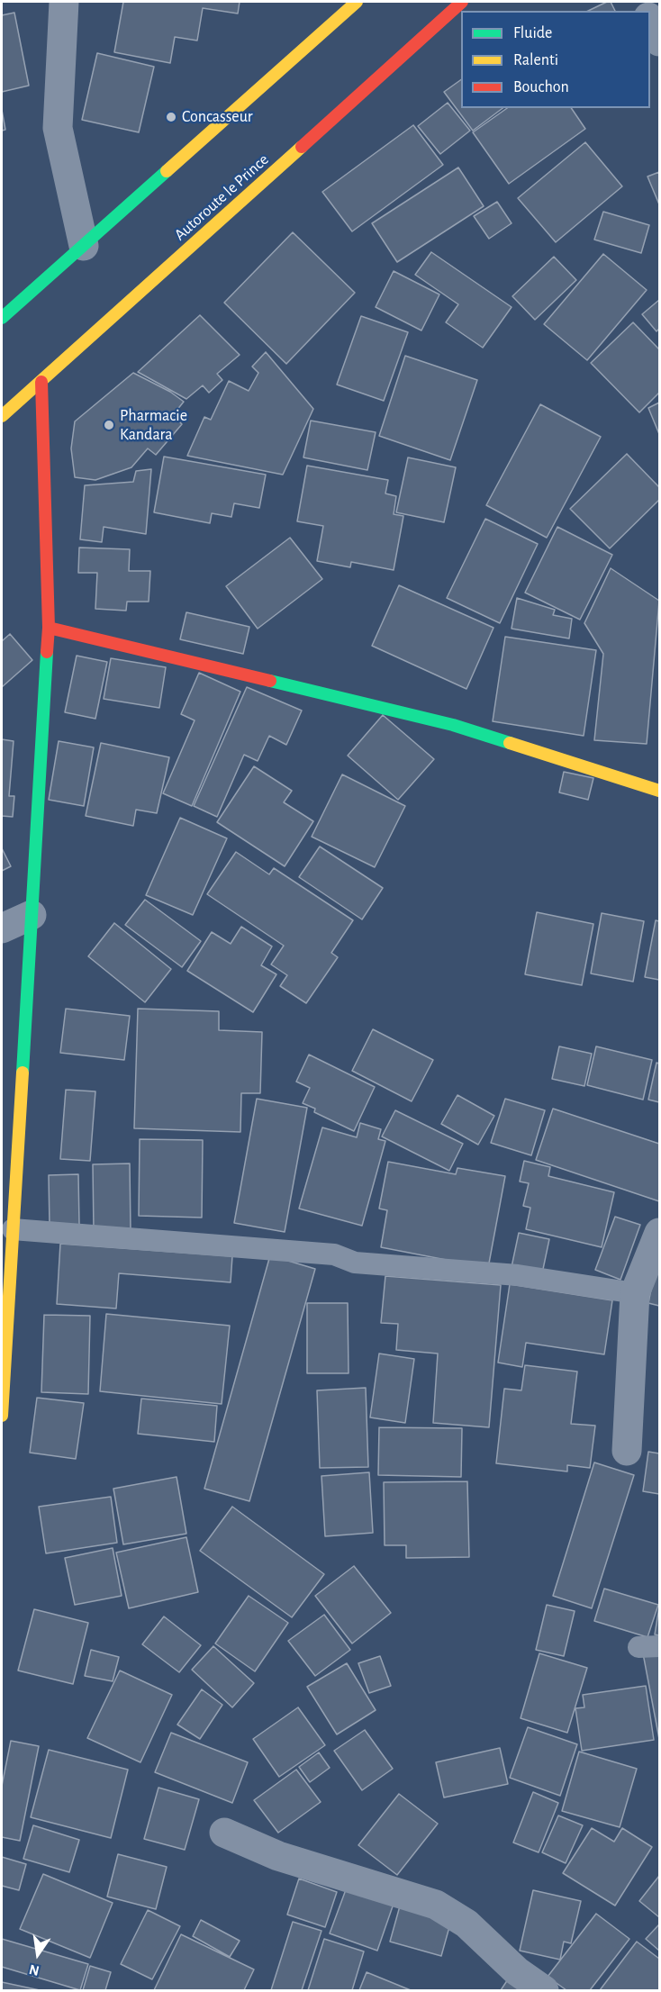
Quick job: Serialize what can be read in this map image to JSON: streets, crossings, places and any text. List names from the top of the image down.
{
  "streets": {
    "street": ["Autoroute le Prince"]
  },
  "places": ["Concasseur", "Pharmacie Kandara"],
  "legend": ["Fluide", "Ralenti", "Bouchon"],
  "north": "bottom"
}
